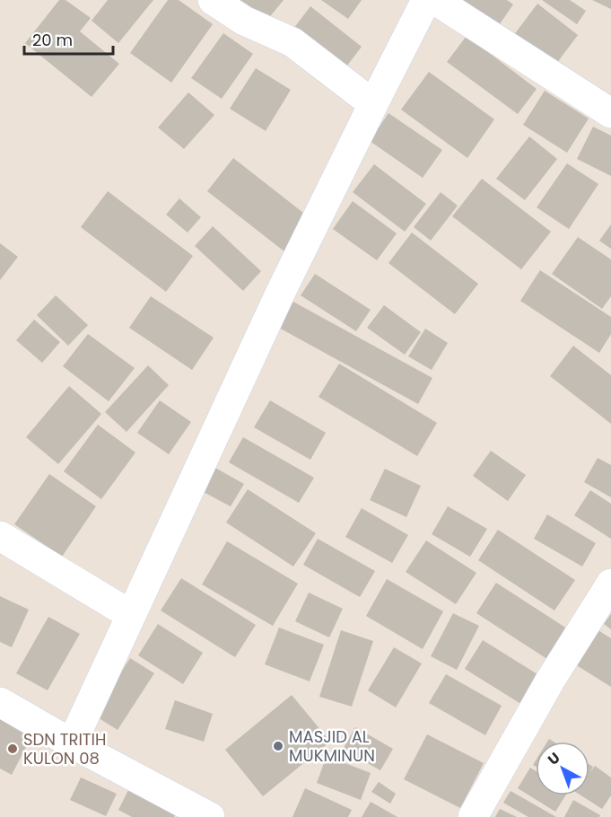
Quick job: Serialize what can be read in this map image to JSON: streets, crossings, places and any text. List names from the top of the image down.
{
  "places": ["MASJID AL MUKMINUN", "SDN TRITIH KULON 08"],
  "scale_bar": "20 m",
  "north": "top left"
}
